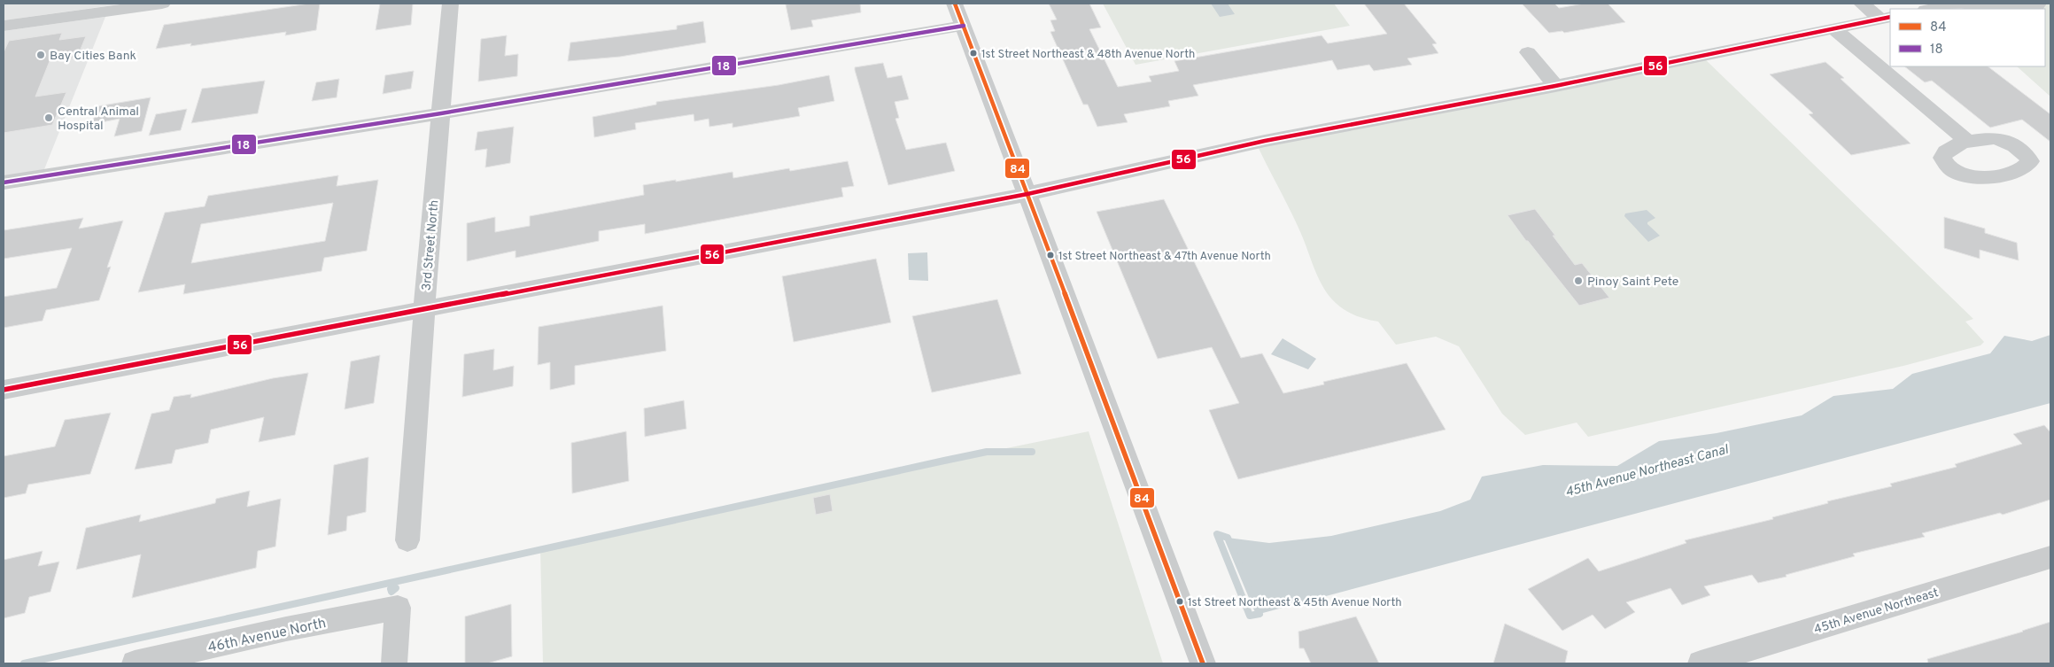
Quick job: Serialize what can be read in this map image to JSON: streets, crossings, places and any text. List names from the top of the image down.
{
  "streets": {
    "street": ["3rd Street North", "45th Avenue Northeast", "46th Avenue North"]
  },
  "water": ["45th Avenue Northeast Canal"],
  "places": [
    "1st Street Northeast & 48th Avenue North",
    "Bay Cities Bank",
    "Central Animal Hospital",
    "1st Street Northeast & 47th Avenue North",
    "Pinoy Saint Pete",
    "1st Street Northeast & 45th Avenue North"
  ],
  "lines": ["transit line 84", "transit line 56", "transit line 18"],
  "legend": ["84", "18"]
}
